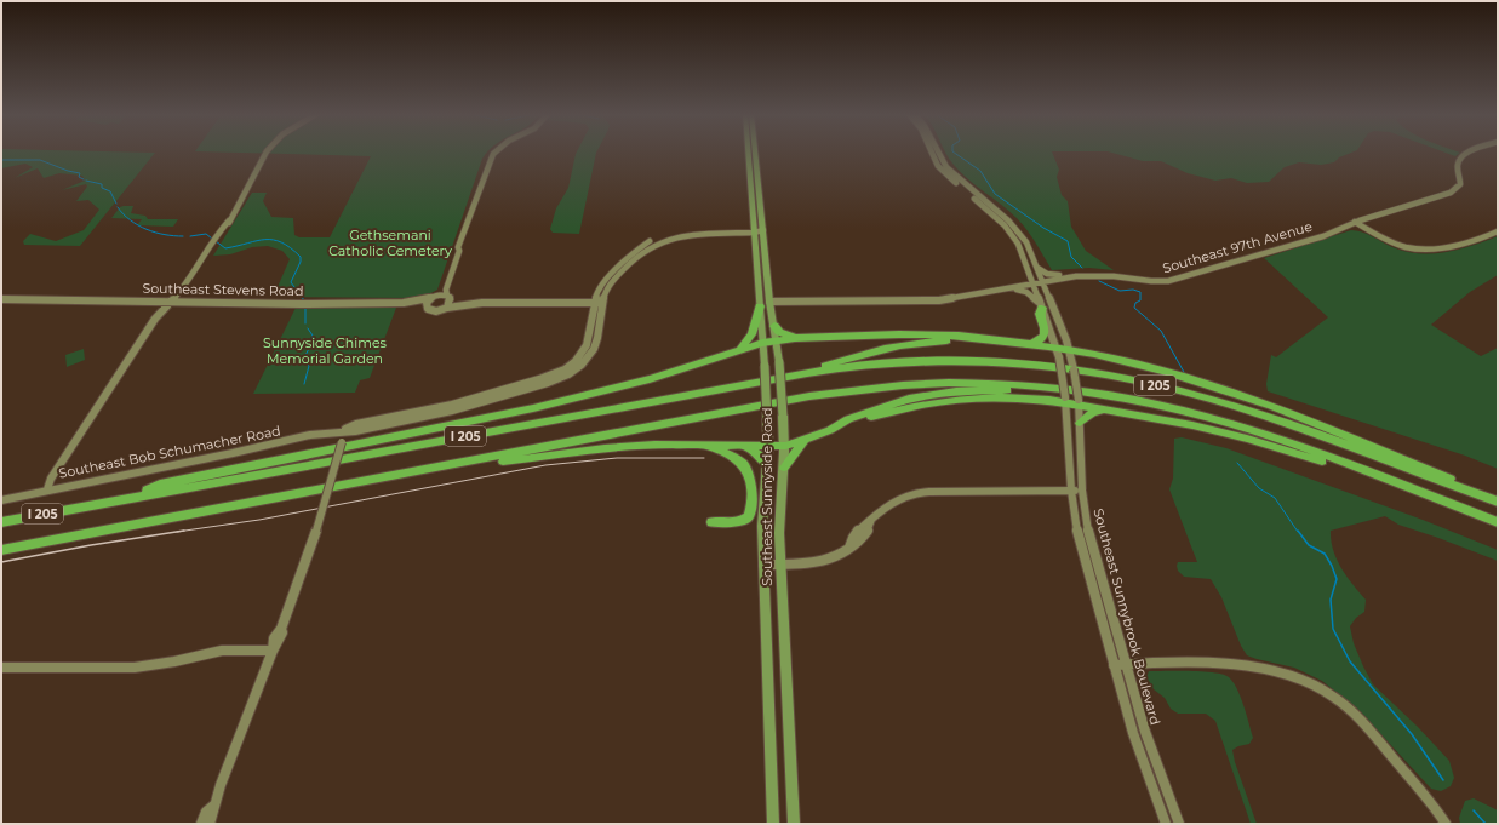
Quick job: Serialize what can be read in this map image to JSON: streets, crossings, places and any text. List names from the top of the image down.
{
  "streets": {
    "highway": ["I 205"],
    "main road": ["Southeast Sunnyside Road"],
    "street": [
      "Southeast 97th Avenue",
      "Southeast Stevens Road",
      "Southeast Bob Schumacher Road",
      "Southeast Sunnybrook Boulevard"
    ]
  },
  "crossings": [
    ["Southeast 97th Avenue", "Southeast Sunnyside Road"],
    ["Southeast 97th Avenue", "Southeast Sunnybrook Boulevard"]
  ],
  "parks": ["Gethsemani Catholic Cemetery", "Sunnyside Chimes Memorial Garden"]
}
